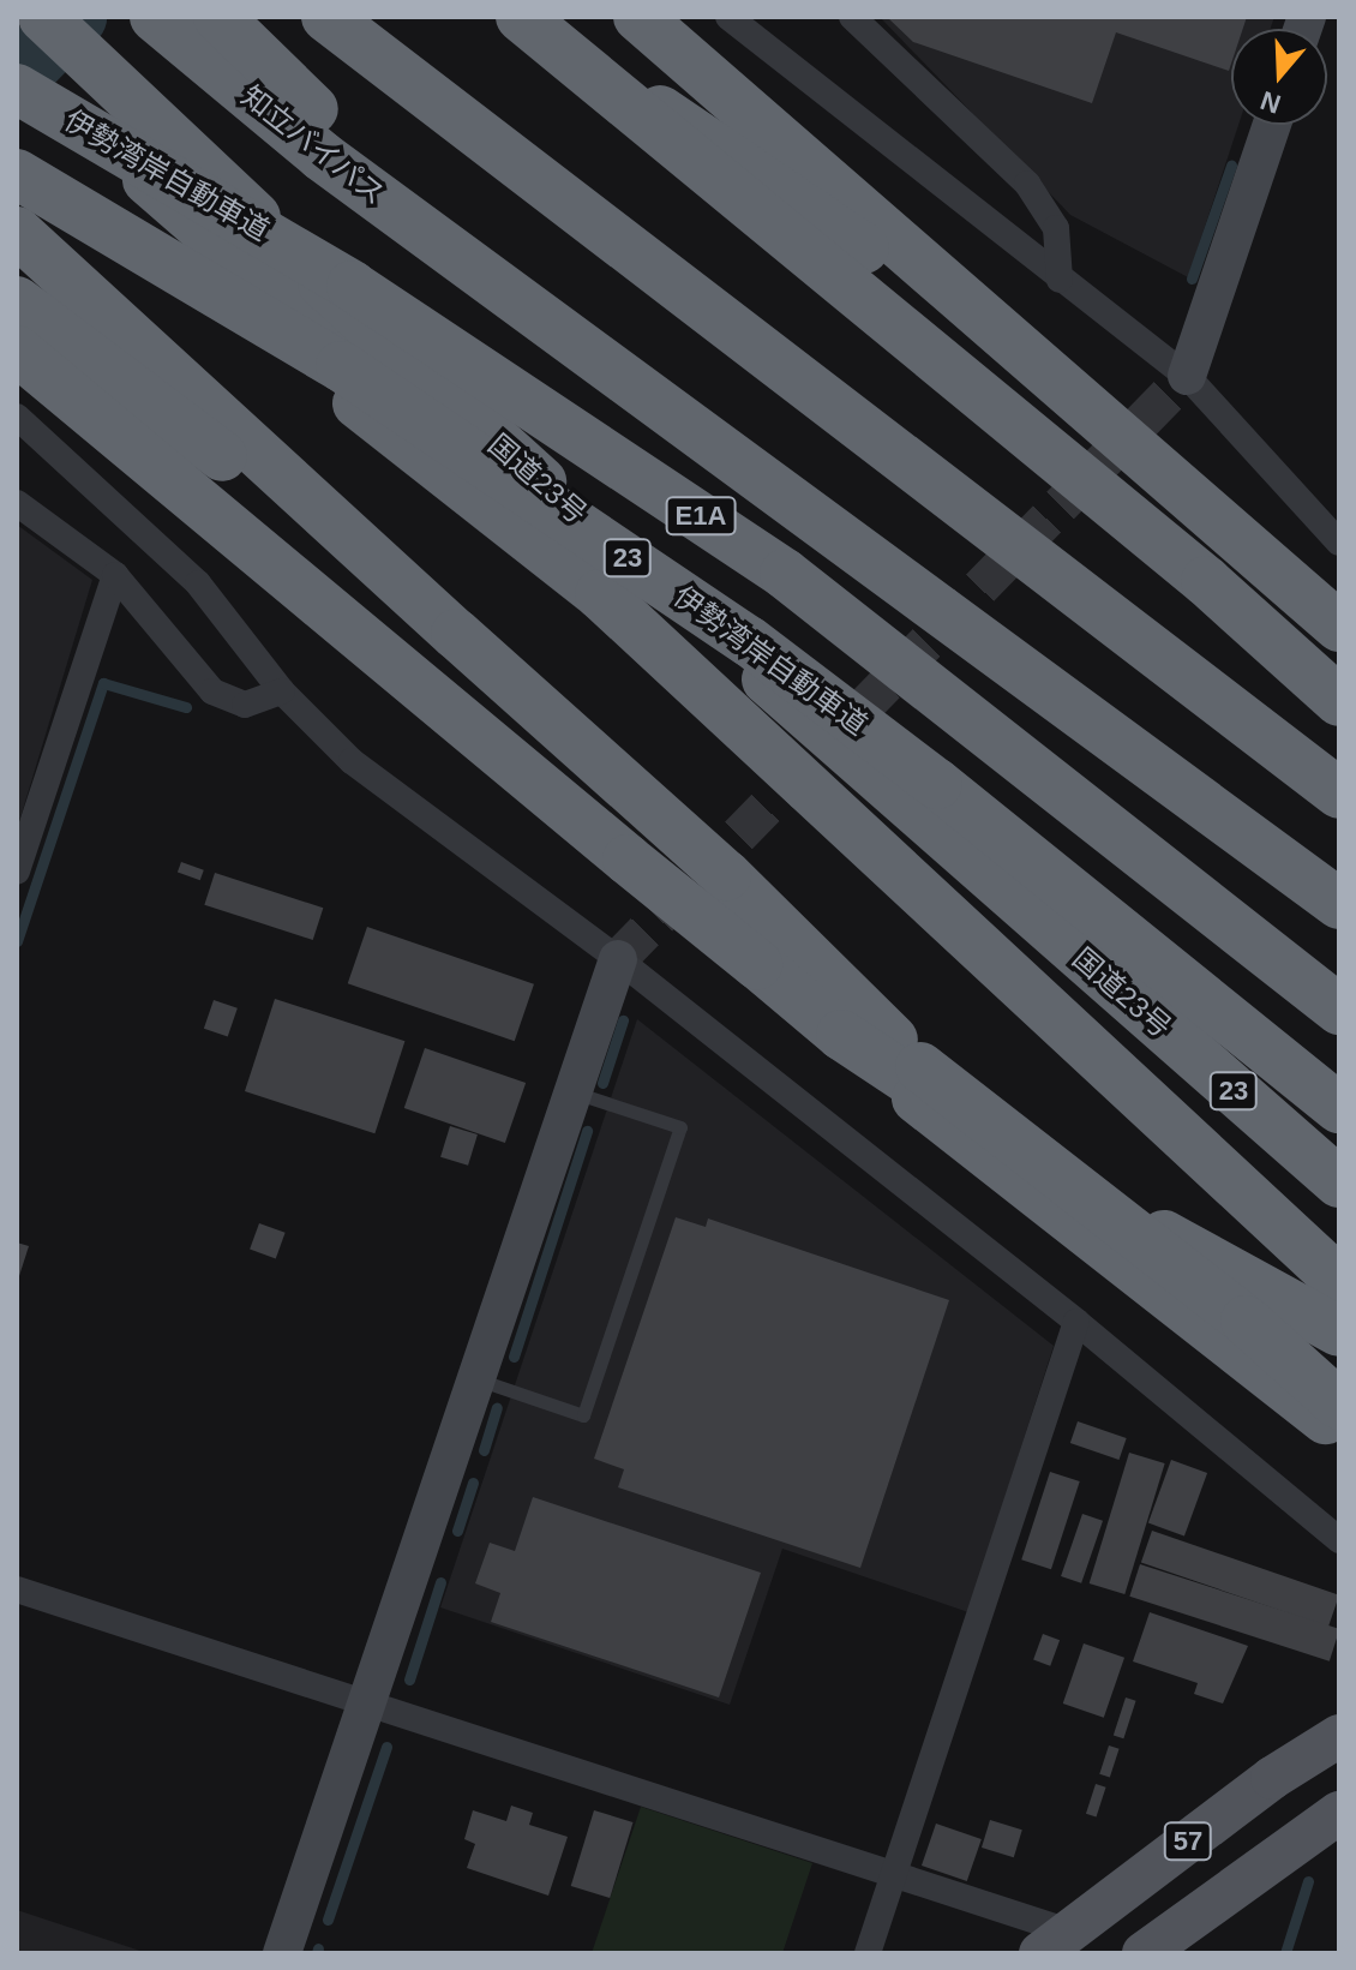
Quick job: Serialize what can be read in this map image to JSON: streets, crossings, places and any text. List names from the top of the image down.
{
  "streets": {
    "highway": [
      "伊勢湾岸自動車道",
      "国道23号",
      "E1A",
      "23"
    ],
    "main road": ["57"]
  },
  "crossings": [
    ["伊勢湾岸自動車道", "23"],
    ["国道23号", "23"]
  ],
  "north": "bottom"
}
